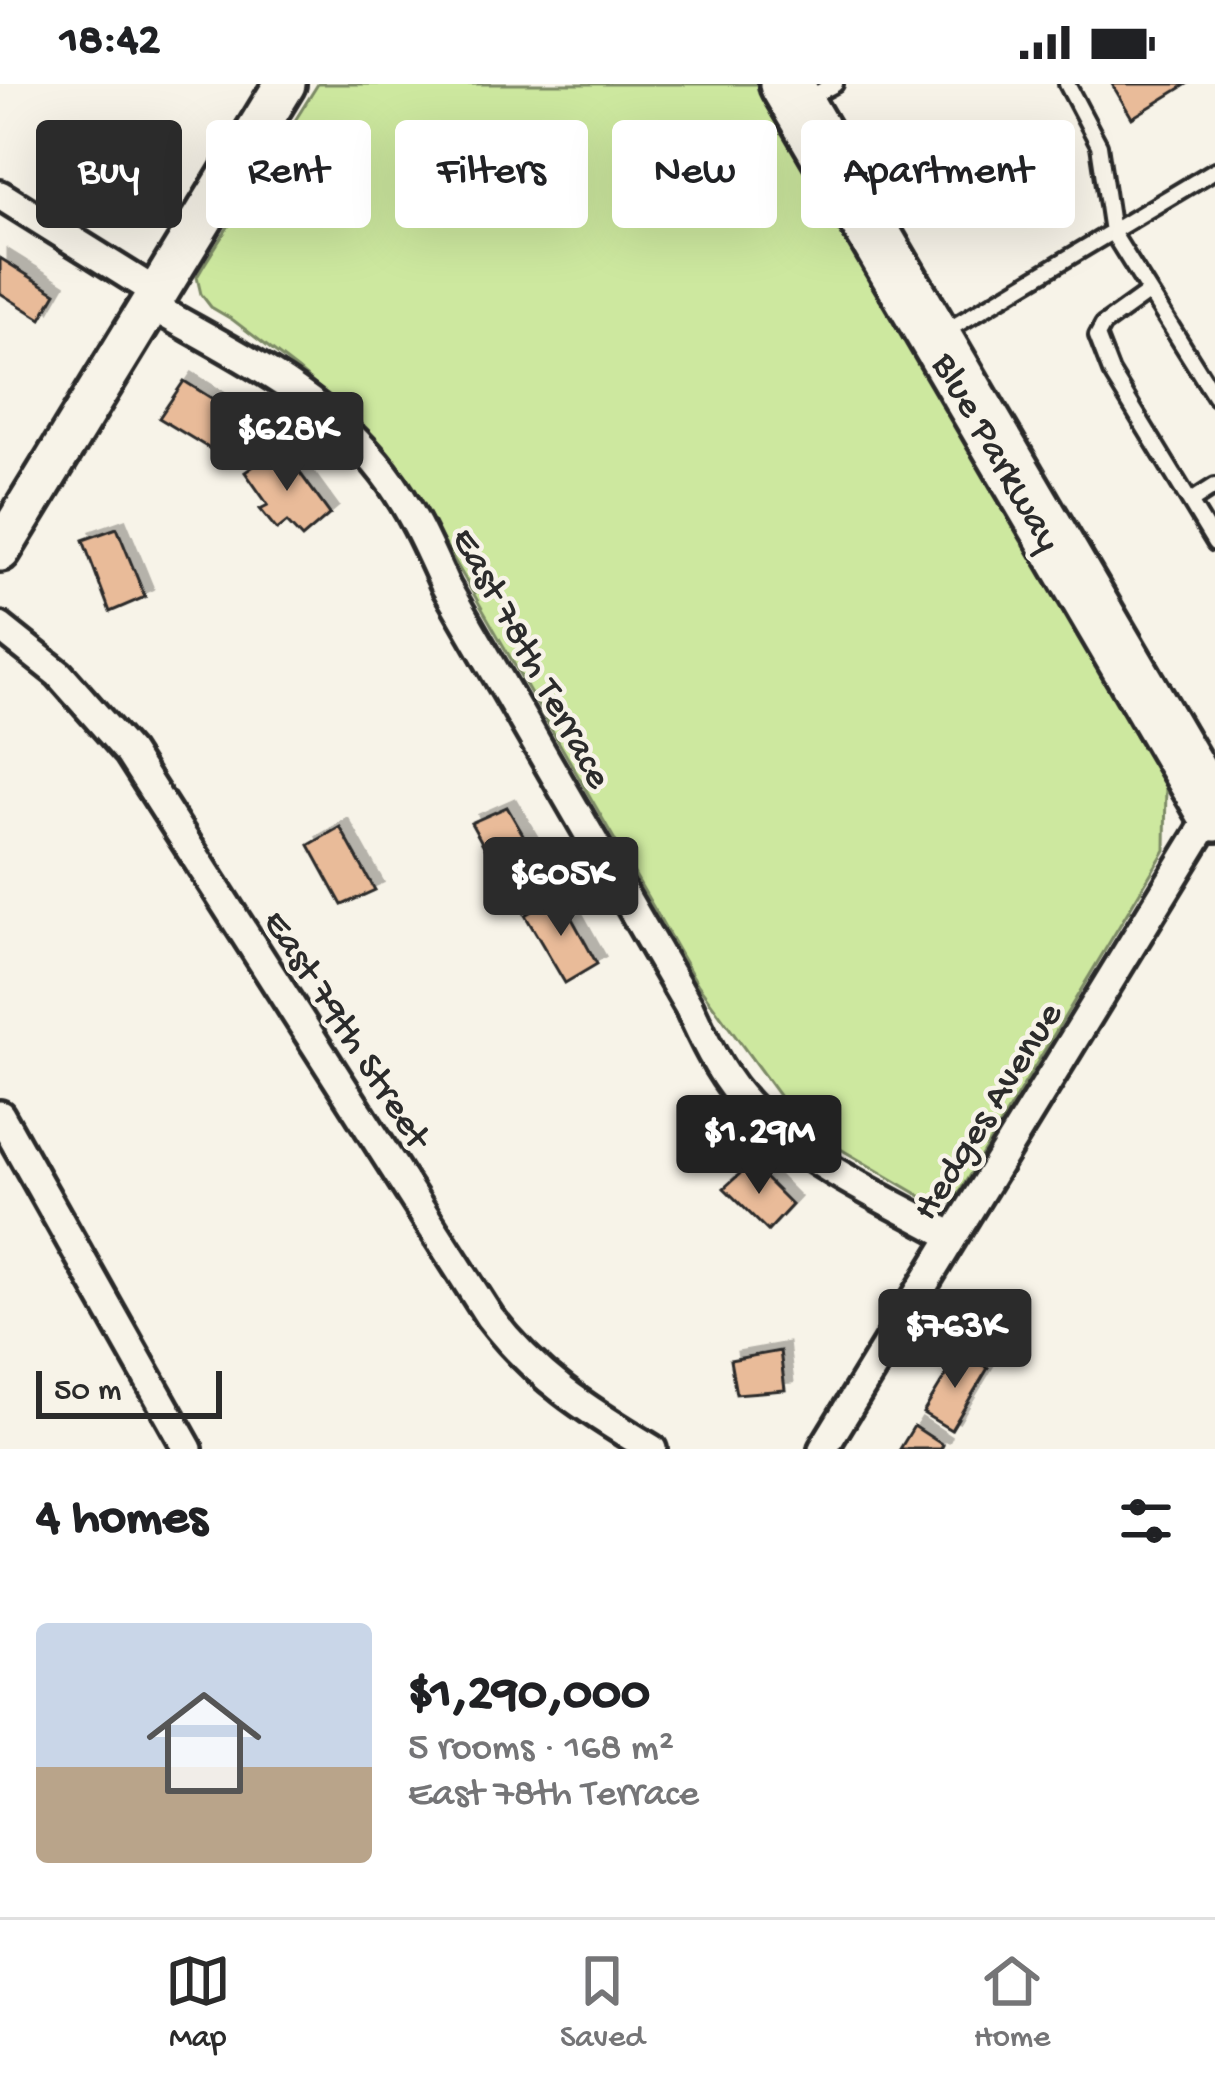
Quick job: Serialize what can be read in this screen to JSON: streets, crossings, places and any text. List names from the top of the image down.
{
  "streets": {
    "highway": ["Blue Parkway"],
    "street": ["East 78th Terrace", "East 79th Street", "Hedges Avenue"]
  },
  "crossings": [
    ["Blue Parkway", "Hedges Avenue"],
    ["East 78th Terrace", "Hedges Avenue"]
  ],
  "scale_bar": "50 m",
  "page": {
    "status": "18:42",
    "chip": [
      "Buy",
      "Rent",
      "Filters",
      "New",
      "Apartment"
    ],
    "price": [
      "$628K",
      "$605K",
      "$1.29M",
      "$763K"
    ],
    "scale": "50 m",
    "heading": "4 homes",
    "list": [
      {
        "name": "$1,290,000",
        "note": "5 rooms · 168 m² · East 78th Terrace"
      }
    ],
    "tabs": ["Map", "Saved", "Home"]
  }
}
